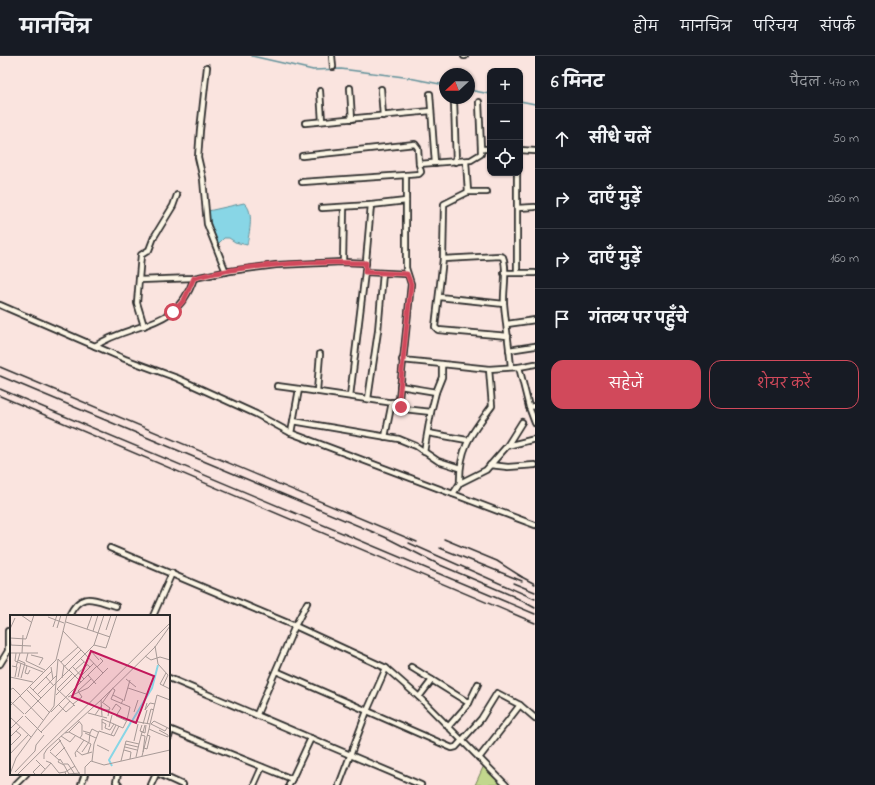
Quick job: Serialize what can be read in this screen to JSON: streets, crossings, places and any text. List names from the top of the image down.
{
  "north": "left",
  "page": {
    "header": "मानचित्र",
    "nav": [
      "होम",
      "मानचित्र",
      "परिचय",
      "संपर्क"
    ],
    "heading": ["6 मिनट", "पैदल · 470 m"],
    "map_buttons": ["+", "−"],
    "list": [
      ["सीधे चलें", "50 m"],
      ["दाएँ मुड़ें", "260 m"],
      ["दाएँ मुड़ें", "160 m"],
      "गंतव्य पर पहुँचे"
    ],
    "buttons": ["सहेजें", "शेयर करें"]
  }
}
